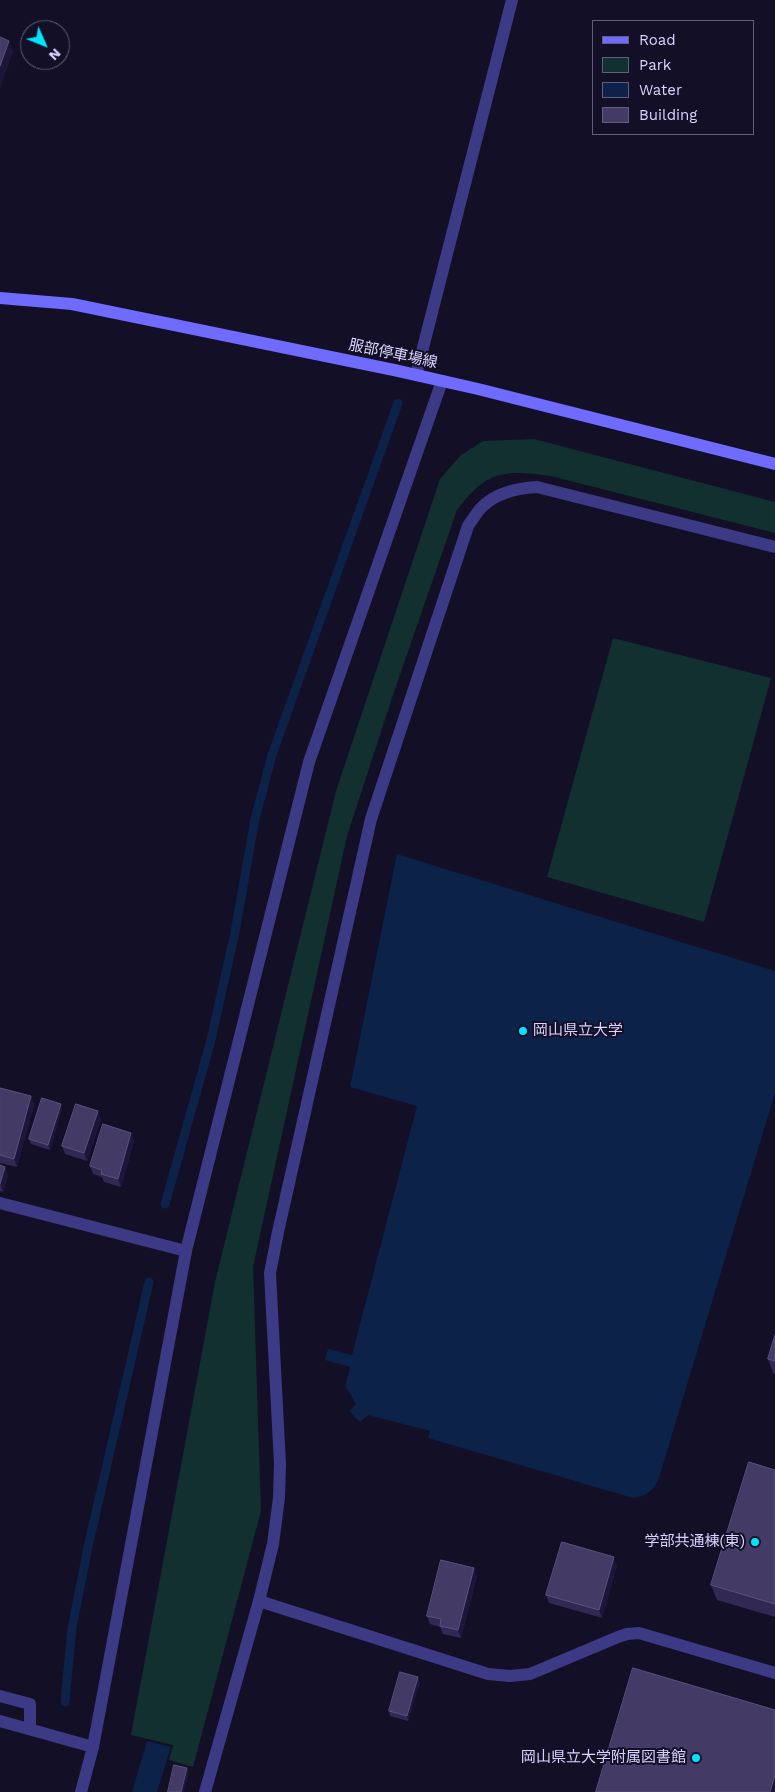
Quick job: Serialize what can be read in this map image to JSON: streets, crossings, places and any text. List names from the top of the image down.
{
  "streets": {
    "main road": ["服部停車場線"]
  },
  "places": ["岡山県立大学", "学部共通棟(東)", "岡山県立大学附属図書館"],
  "legend": [
    "Road",
    "Park",
    "Water",
    "Building"
  ],
  "north": "bottom right"
}
